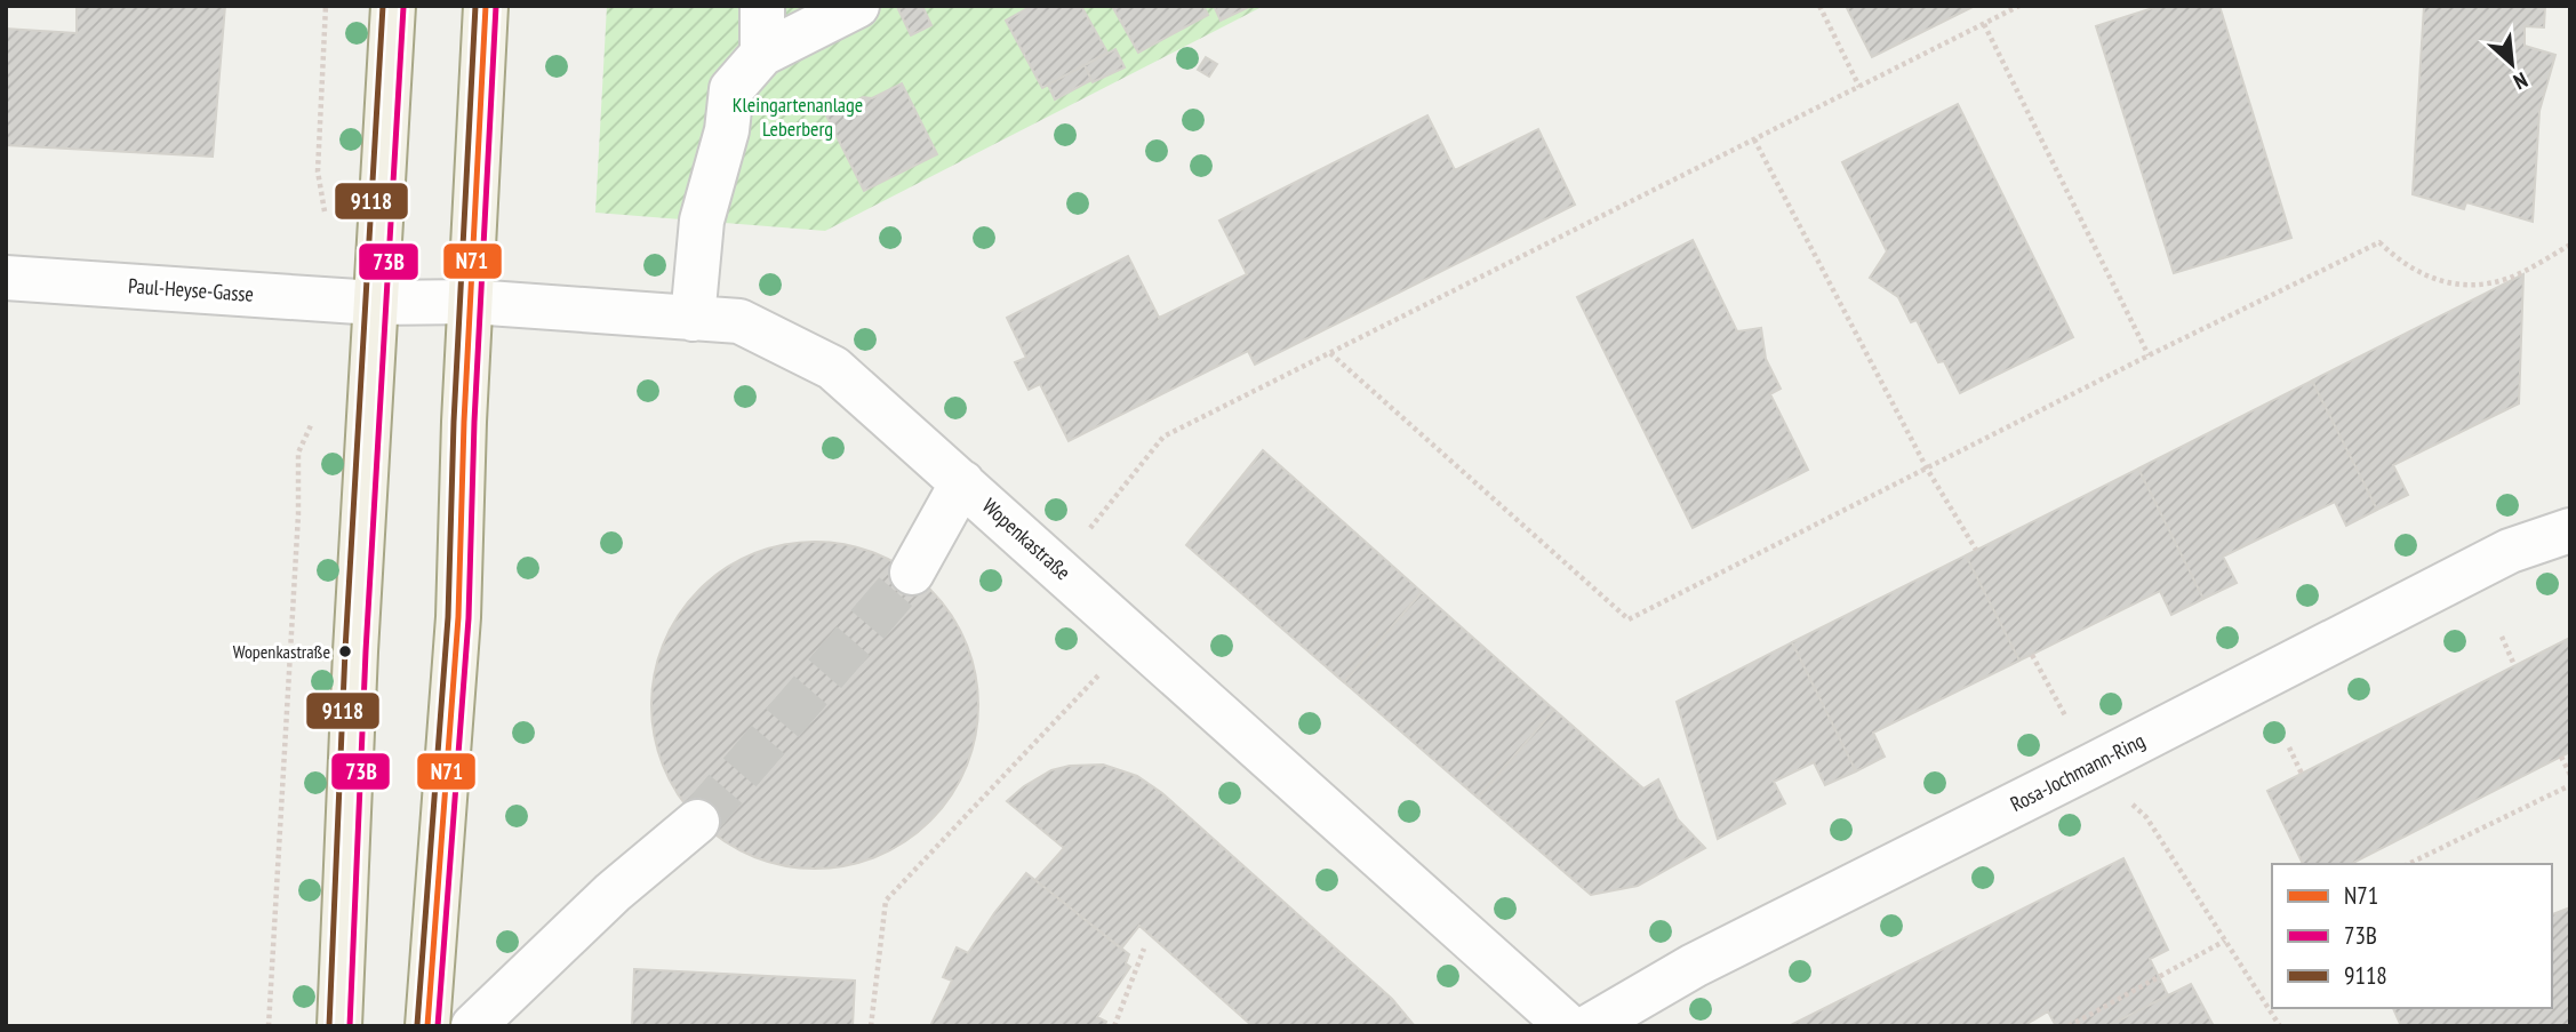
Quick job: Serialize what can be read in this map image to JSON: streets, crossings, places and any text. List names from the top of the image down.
{
  "streets": {
    "street": ["Paul-Heyse-Gasse", "Wopenkastraße", "Rosa-Jochmann-Ring"]
  },
  "crossings": [
    ["Paul-Heyse-Gasse", "Wopenkastraße"]
  ],
  "parks": ["Kleingartenanlage Leberberg"],
  "places": ["Wopenkastraße"],
  "lines": ["transit line N71", "transit line 73B", "transit line 9118"],
  "legend": ["N71", "73B", "9118"],
  "north": "bottom right"
}
